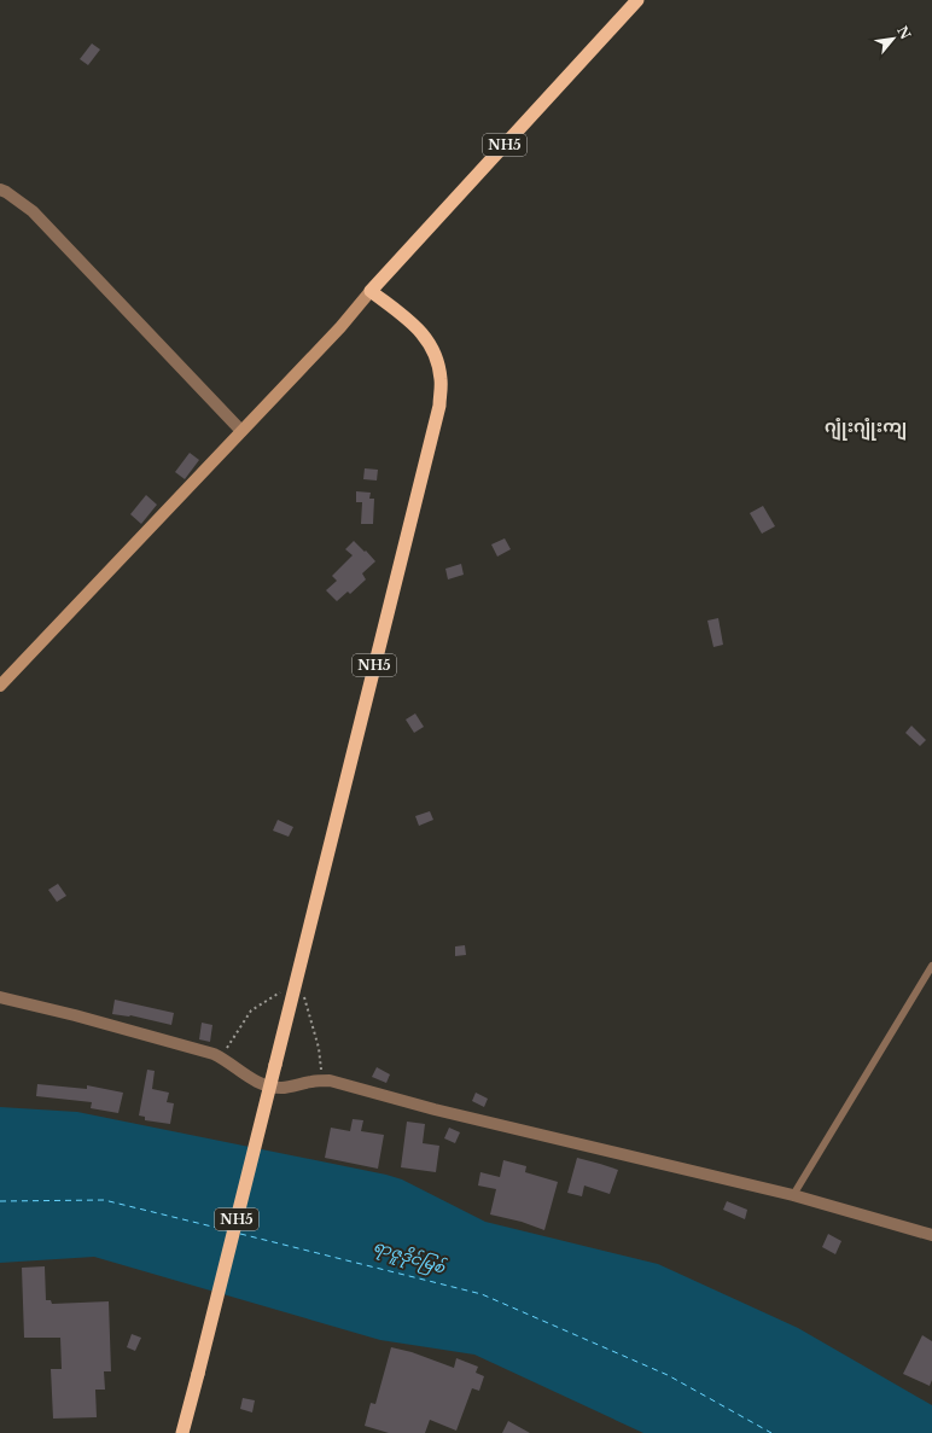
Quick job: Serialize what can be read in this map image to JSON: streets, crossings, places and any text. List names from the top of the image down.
{
  "streets": {
    "highway": ["NH5"]
  },
  "districts": ["ဂျုံးဂျုံးကျ"],
  "water": ["ရာဇူဒိုင်မြစ်"],
  "north": "top right"
}
